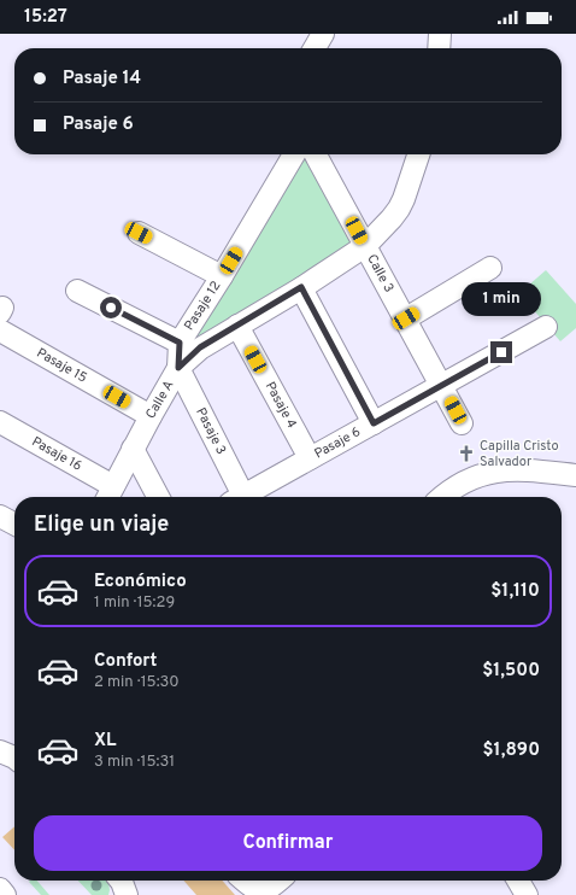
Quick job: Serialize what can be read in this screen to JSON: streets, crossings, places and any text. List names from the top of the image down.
{
  "streets": {
    "street": [
      "Calle 3",
      "Pasaje 12",
      "Pasaje 15",
      "Calle A",
      "Pasaje 4",
      "Pasaje 3",
      "Pasaje 6",
      "Pasaje 16"
    ]
  },
  "crossings": [
    ["Calle 3", "Calle A"],
    ["Calle 3", "Pasaje 6"],
    ["Pasaje 12", "Calle A"],
    ["Pasaje 12", "Pasaje 3"],
    ["Pasaje 15", "Calle A"],
    ["Calle A", "Pasaje 4"],
    ["Calle A", "Pasaje 3"],
    ["Calle A", "Pasaje 16"],
    ["Pasaje 4", "Pasaje 6"]
  ],
  "places": {
    "church": ["Capilla Cristo Salvador"]
  },
  "page": {
    "status": "15:27",
    "banner": ["Pasaje 14", "Pasaje 6"],
    "bubble": "1 min",
    "heading": "Elige un viaje",
    "list": [
      {
        "name": "Económico",
        "note": "1 min · 15:29",
        "value": "$1,110"
      },
      {
        "name": "Confort",
        "note": "2 min · 15:30",
        "value": "$1,500"
      },
      {
        "name": "XL",
        "note": "3 min · 15:31",
        "value": "$1,890"
      }
    ],
    "buttons": "Confirmar"
  }
}
